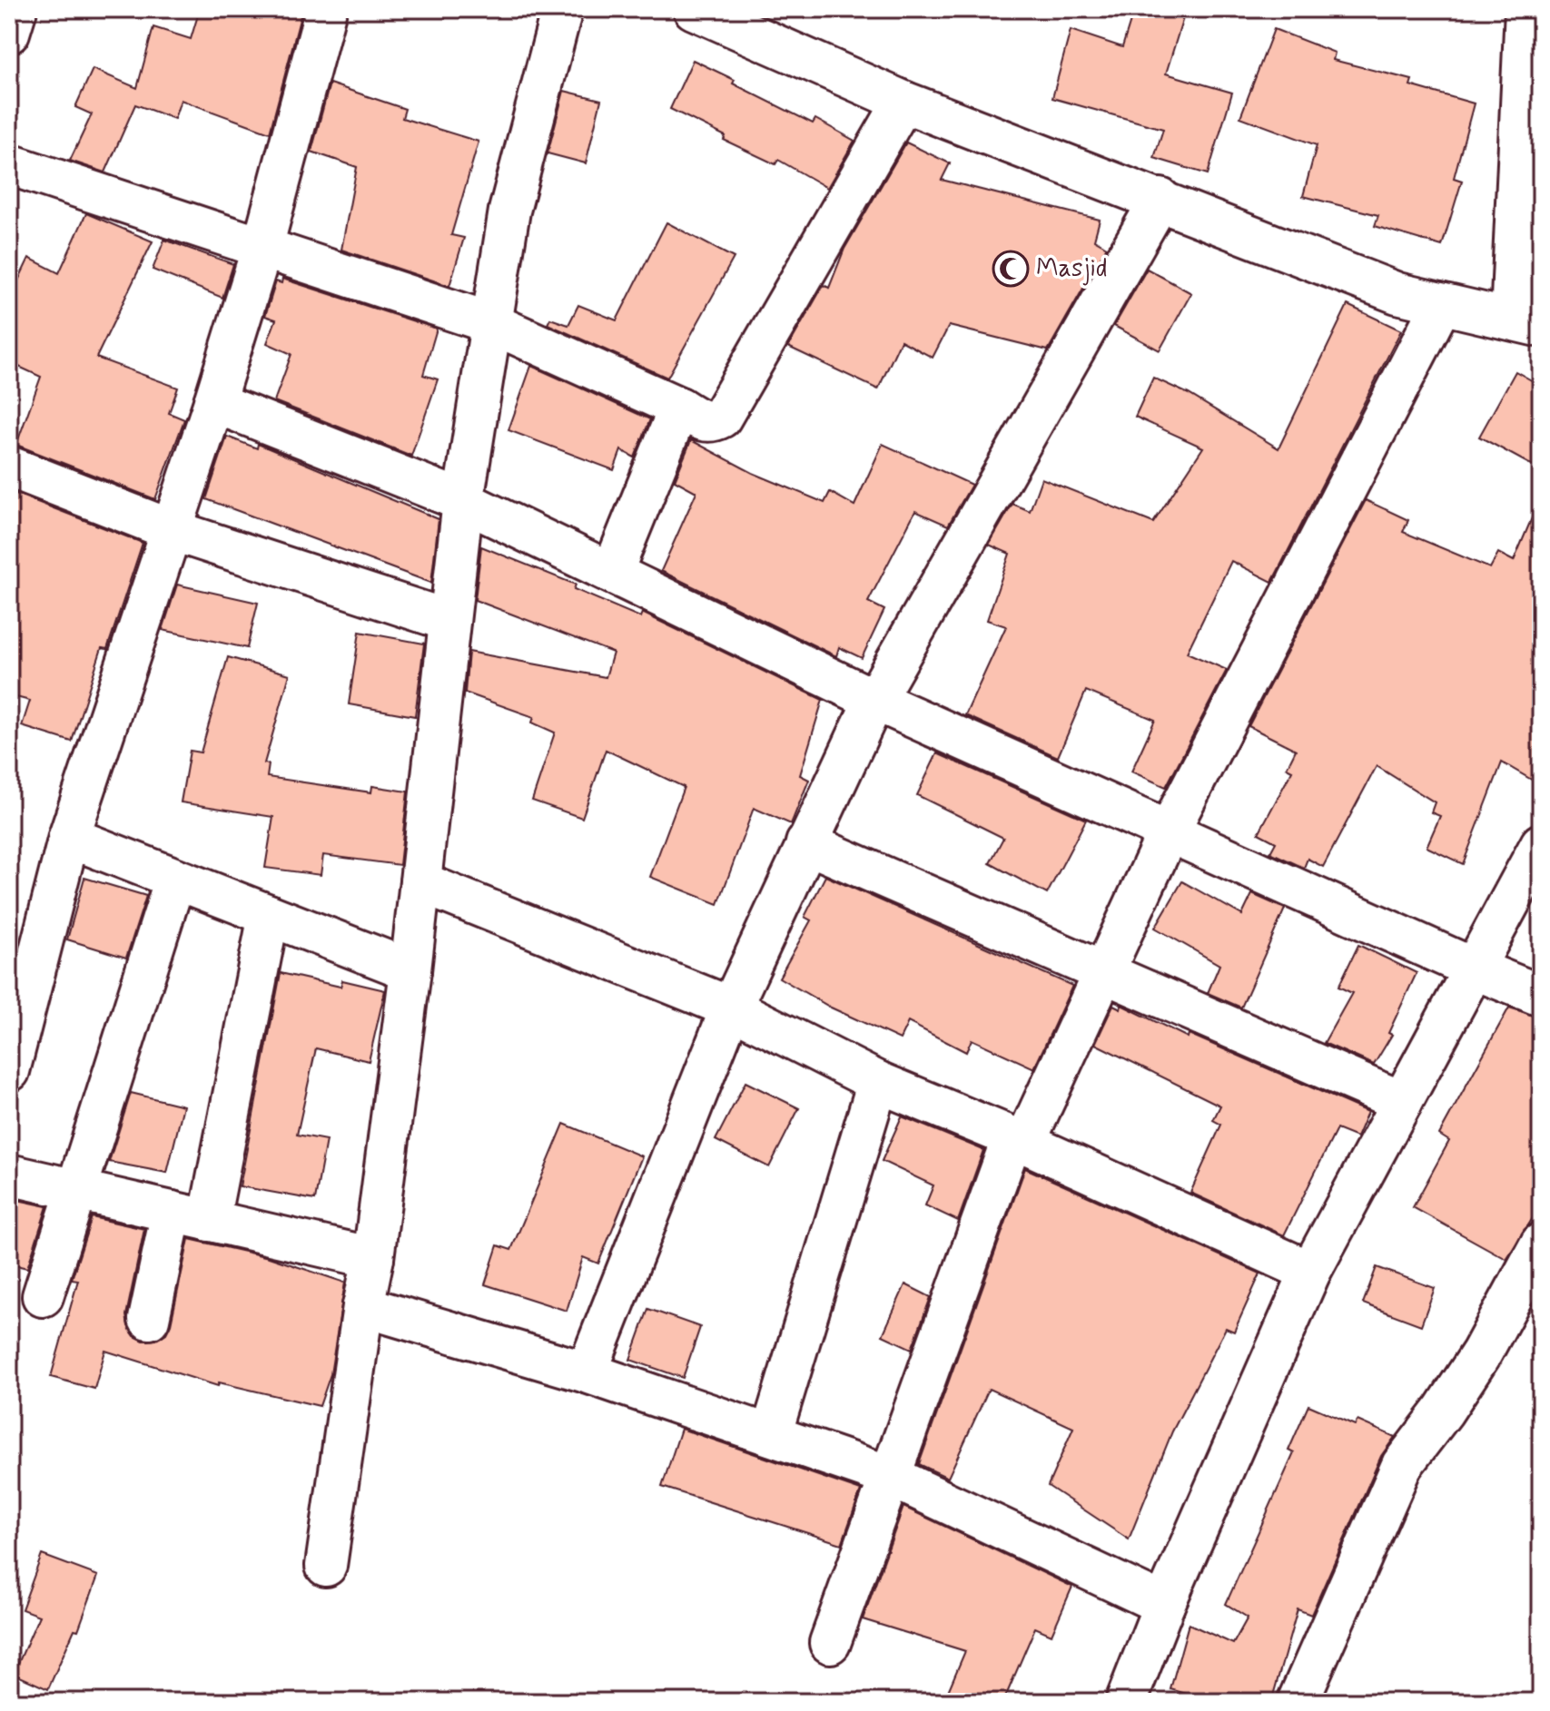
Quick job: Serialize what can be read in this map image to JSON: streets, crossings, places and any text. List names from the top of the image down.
{
  "places": {
    "mosque": ["Masjid"]
  }
}
